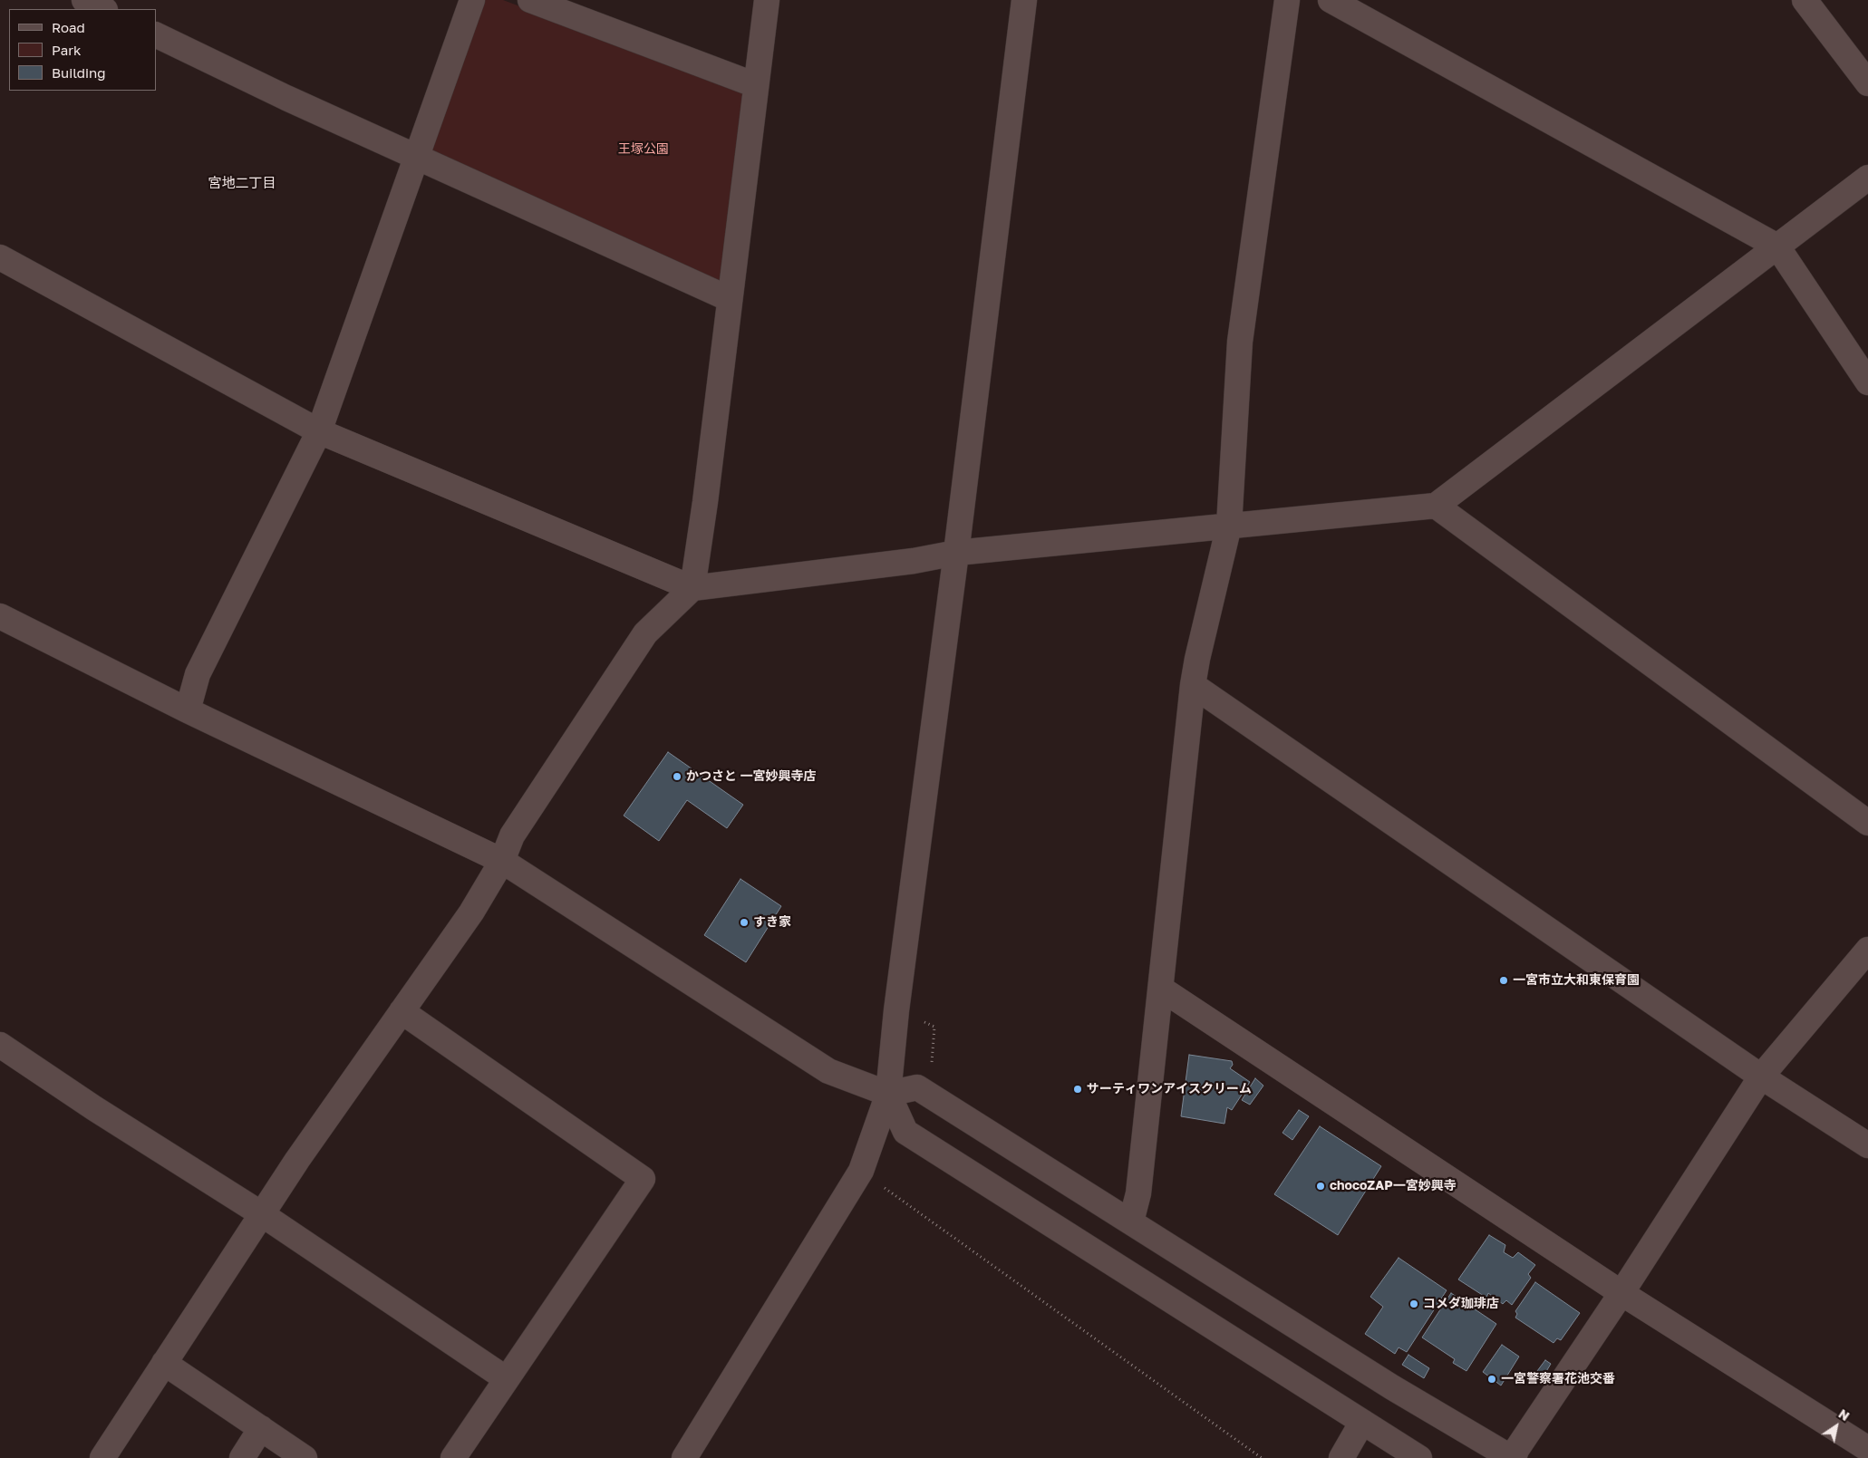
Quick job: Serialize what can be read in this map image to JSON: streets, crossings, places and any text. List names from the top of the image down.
{
  "districts": ["宮地二丁目"],
  "parks": ["王塚公園"],
  "places": [
    "かつさと 一宮妙興寺店",
    "すき家",
    "一宮市立大和東保育園",
    "サーティワンアイスクリーム",
    "chocoZAP一宮妙興寺",
    "コメダ珈琲店",
    "一宮警察署花池交番"
  ],
  "legend": ["Road", "Park", "Building"],
  "north": "top right"
}
